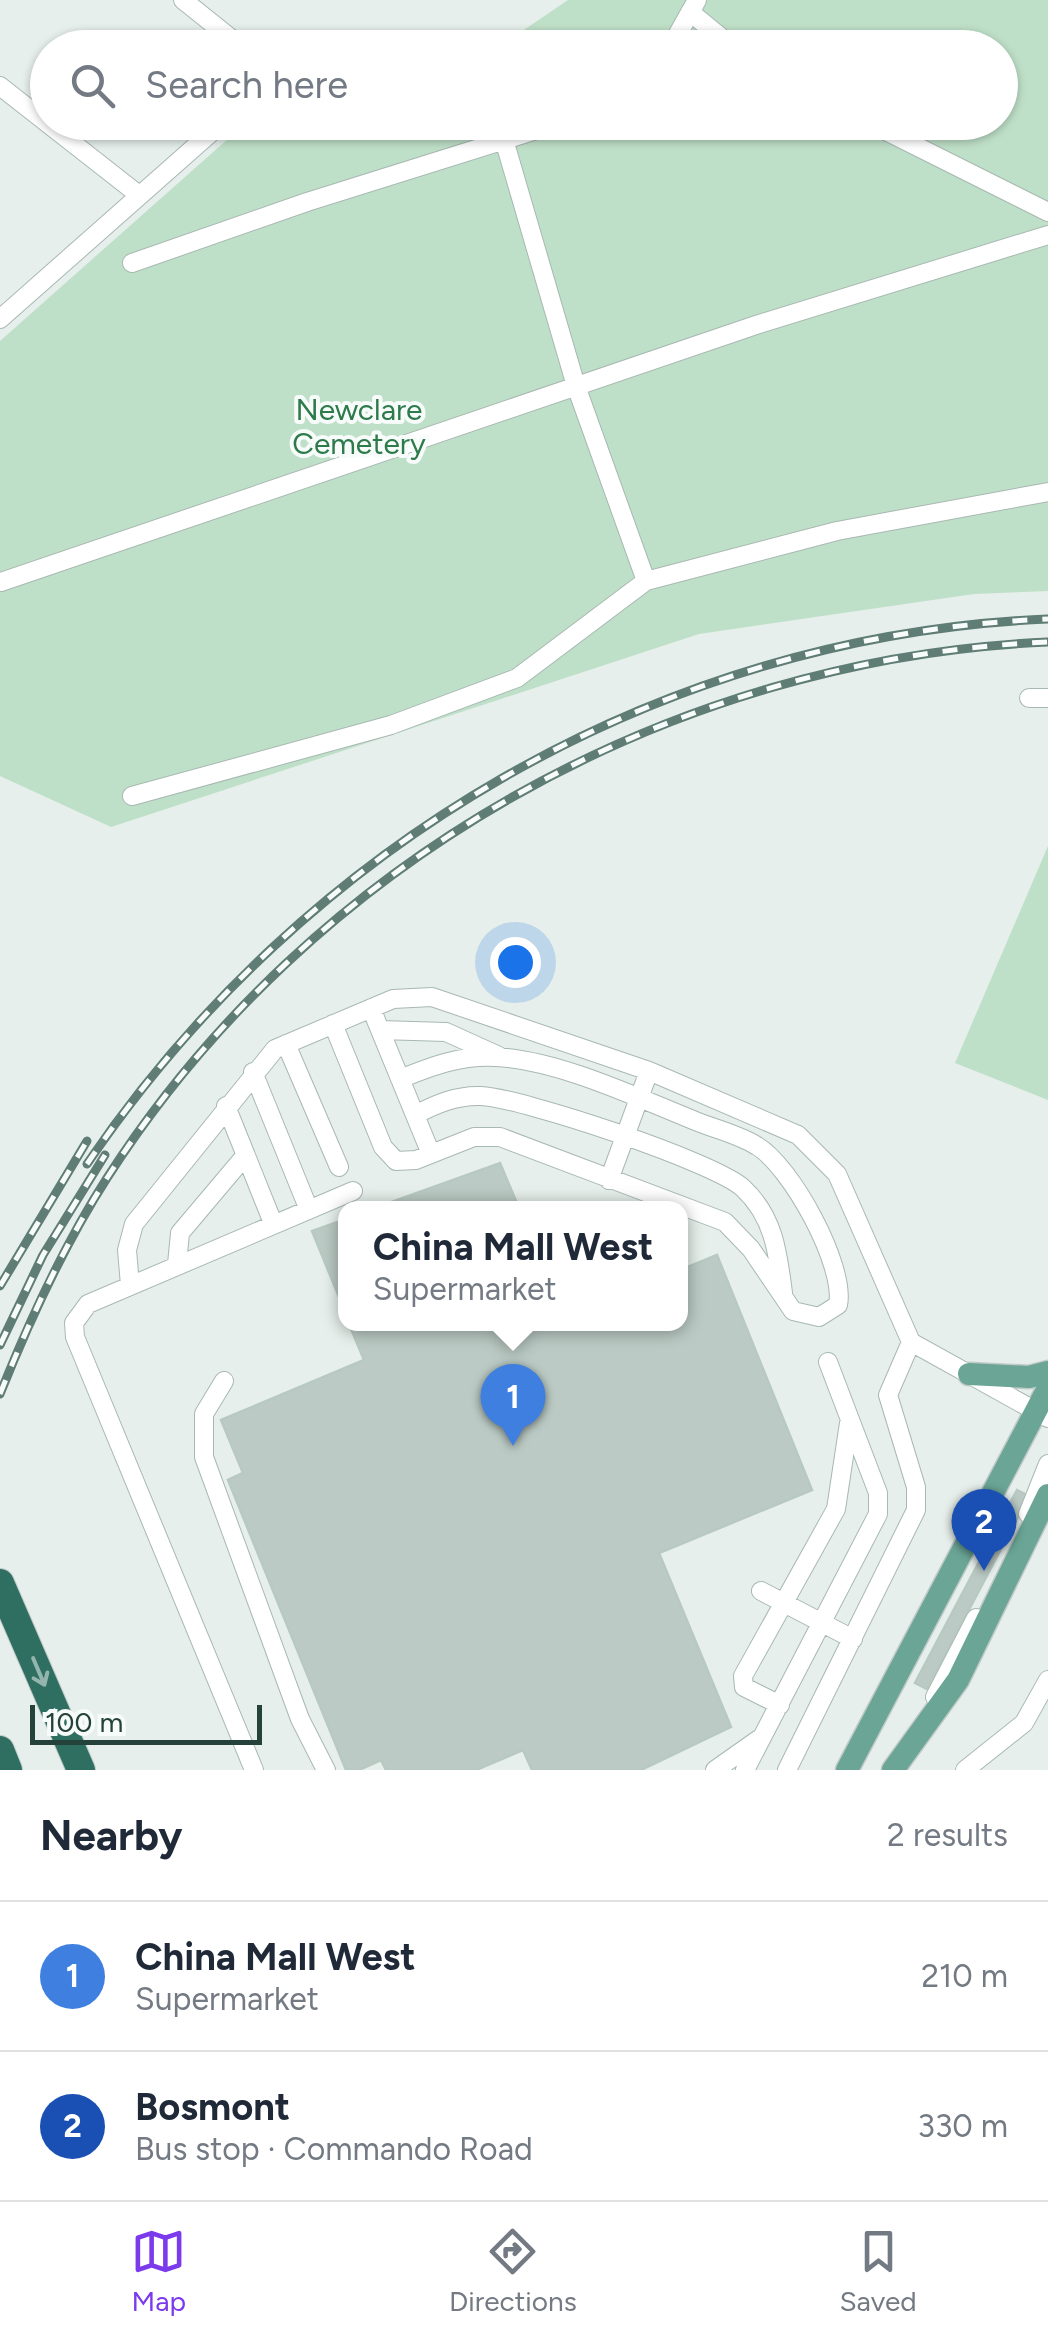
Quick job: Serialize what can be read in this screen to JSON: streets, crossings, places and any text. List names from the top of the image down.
{
  "parks": ["Newclare Cemetery"],
  "scale_bar": "100 m",
  "page": {
    "search": "Search here",
    "popup": ["China Mall West", "Supermarket"],
    "pins": ["1", "2"],
    "scale": "100 m",
    "heading": ["Nearby", "2 results"],
    "list": [
      {
        "mark": "1",
        "name": "China Mall West",
        "note": "Supermarket",
        "value": "210 m"
      },
      {
        "mark": "2",
        "name": "Bosmont",
        "note": "Bus stop · Commando Road",
        "value": "330 m"
      }
    ],
    "nav": ["Map", "Directions", "Saved"]
  }
}
